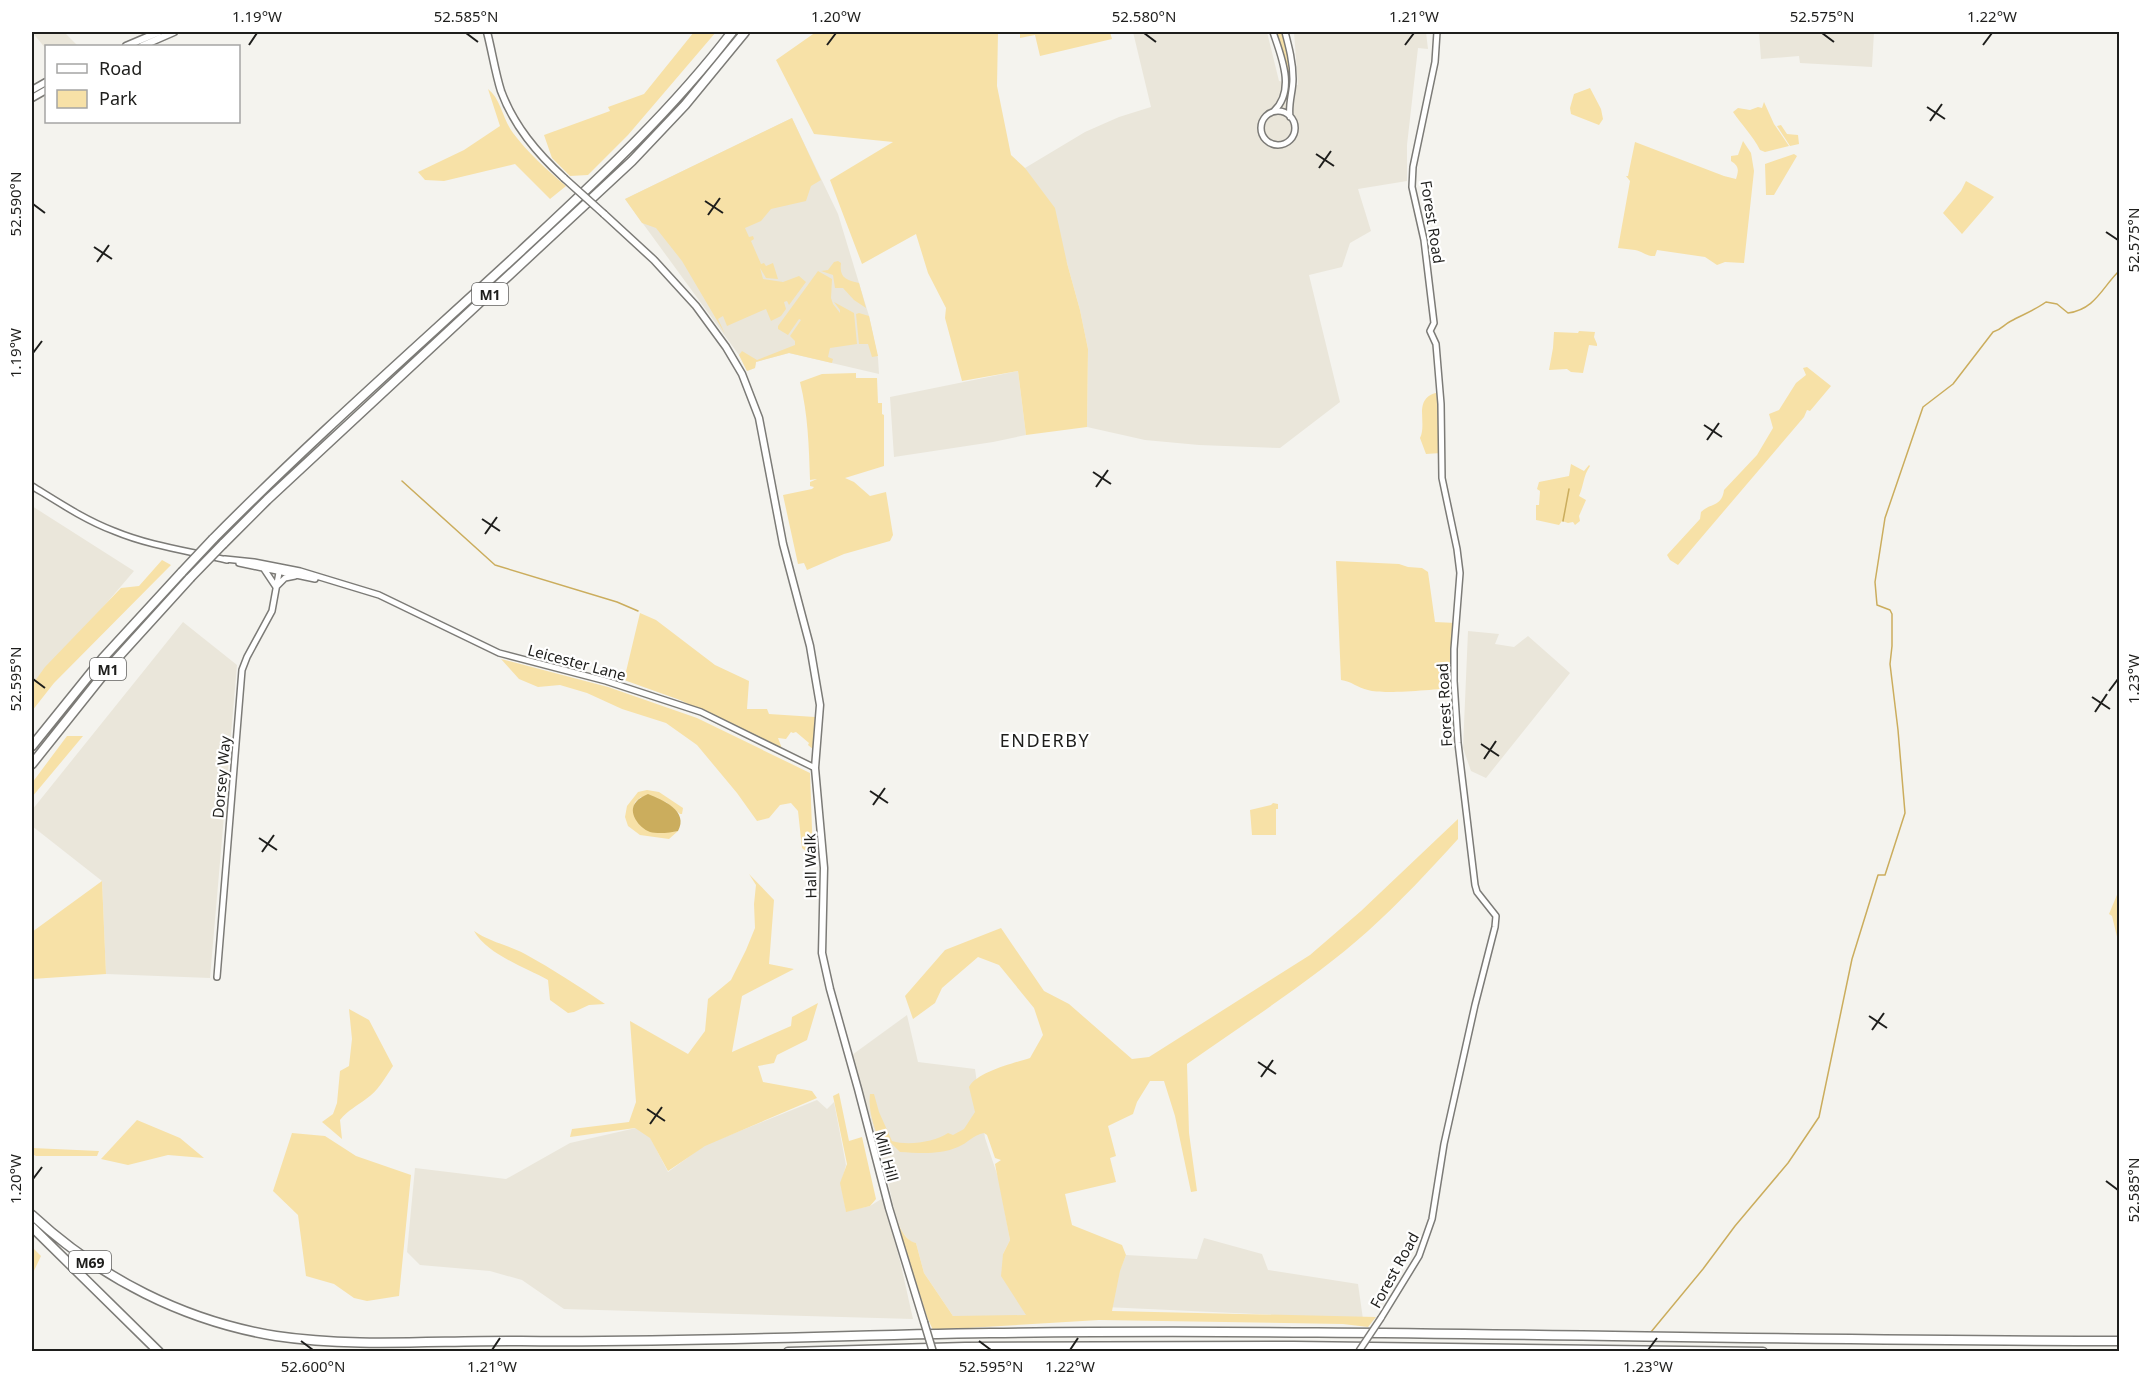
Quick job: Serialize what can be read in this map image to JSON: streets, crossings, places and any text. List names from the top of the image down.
{
  "streets": {
    "highway": ["M1", "M69"],
    "main road": ["Hall Walk", "Mill Hill"],
    "street": ["Forest Road", "Leicester Lane", "Dorsey Way"]
  },
  "crossings": [
    ["Leicester Lane", "Dorsey Way"],
    ["Leicester Lane", "Hall Walk"],
    ["Hall Walk", "Mill Hill"]
  ],
  "districts": ["ENDERBY"],
  "legend": ["Road", "Park"],
  "coordinates": [
    "1.19°W",
    "52.585°N",
    "1.20°W",
    "52.580°N",
    "1.21°W",
    "52.575°N",
    "1.22°W",
    "52.590°N",
    "1.23°W",
    "52.595°N",
    "52.600°N"
  ]
}
